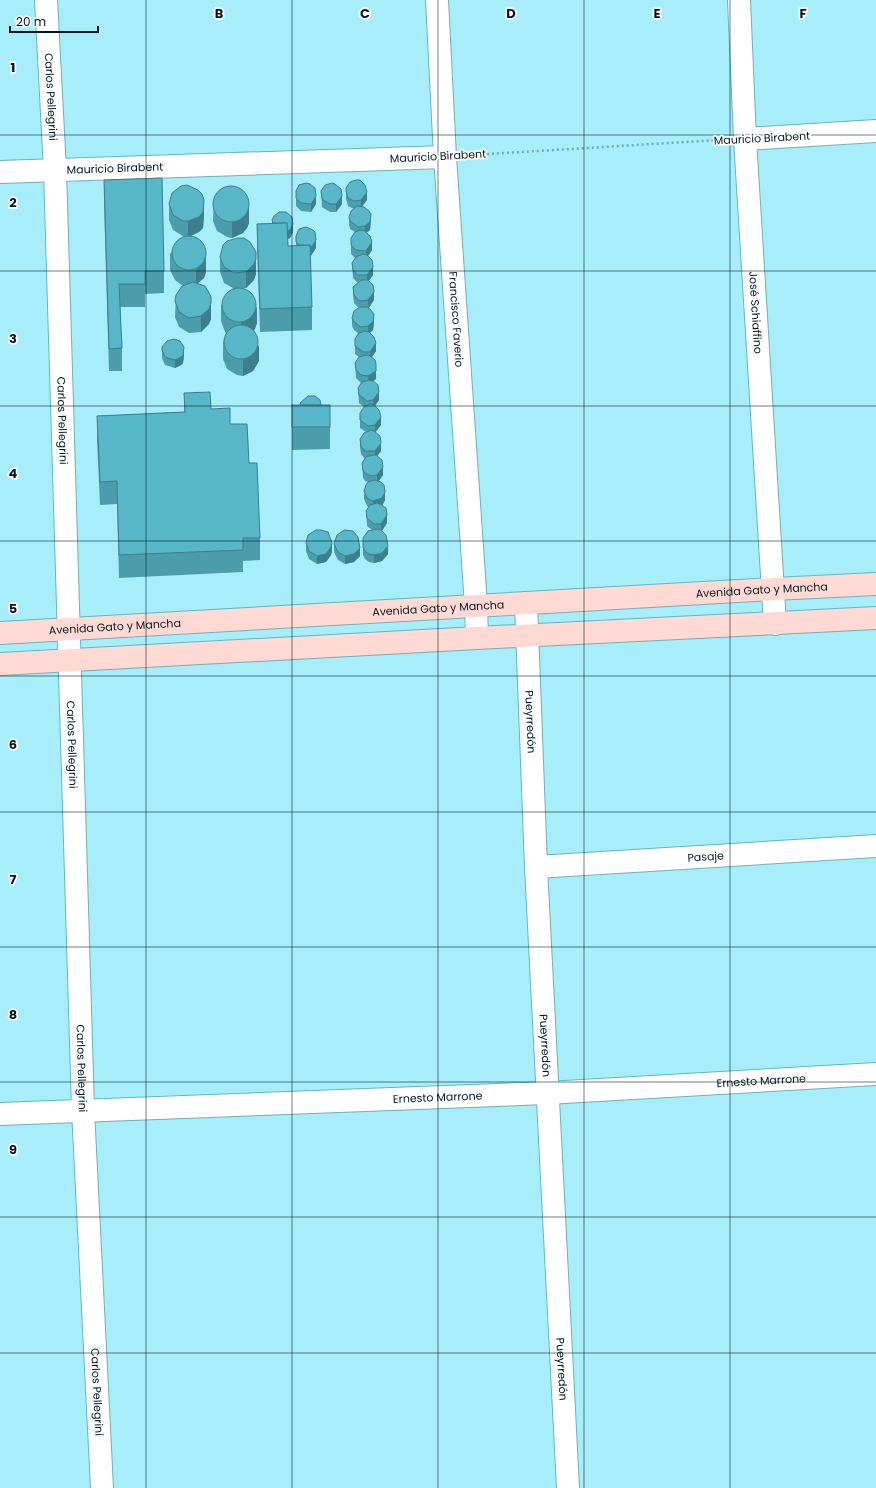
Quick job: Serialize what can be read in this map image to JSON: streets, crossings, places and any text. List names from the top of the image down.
{
  "streets": {
    "main road": ["Avenida Gato y Mancha"],
    "street": [
      "Carlos Pellegrini",
      "Mauricio Birabent",
      "José Schiaffino",
      "Francisco Faverio",
      "Pueyrredón",
      "Pasaje",
      "Ernesto Marrone"
    ]
  },
  "crossings": [
    ["Carlos Pellegrini", "Mauricio Birabent"],
    ["Carlos Pellegrini", "Avenida Gato y Mancha"],
    ["Carlos Pellegrini", "Ernesto Marrone"],
    ["Mauricio Birabent", "José Schiaffino"],
    ["Mauricio Birabent", "Francisco Faverio"],
    ["José Schiaffino", "Avenida Gato y Mancha"],
    ["Francisco Faverio", "Avenida Gato y Mancha"],
    ["Avenida Gato y Mancha", "Pueyrredón"],
    ["Pueyrredón", "Pasaje"],
    ["Pueyrredón", "Ernesto Marrone"]
  ],
  "scale_bar": "20 m",
  "grid": {
    "columns": [
      "B",
      "C",
      "D",
      "E",
      "F"
    ],
    "rows": [
      "1",
      "2",
      "3",
      "4",
      "5",
      "6",
      "7",
      "8",
      "9"
    ]
  }
}
